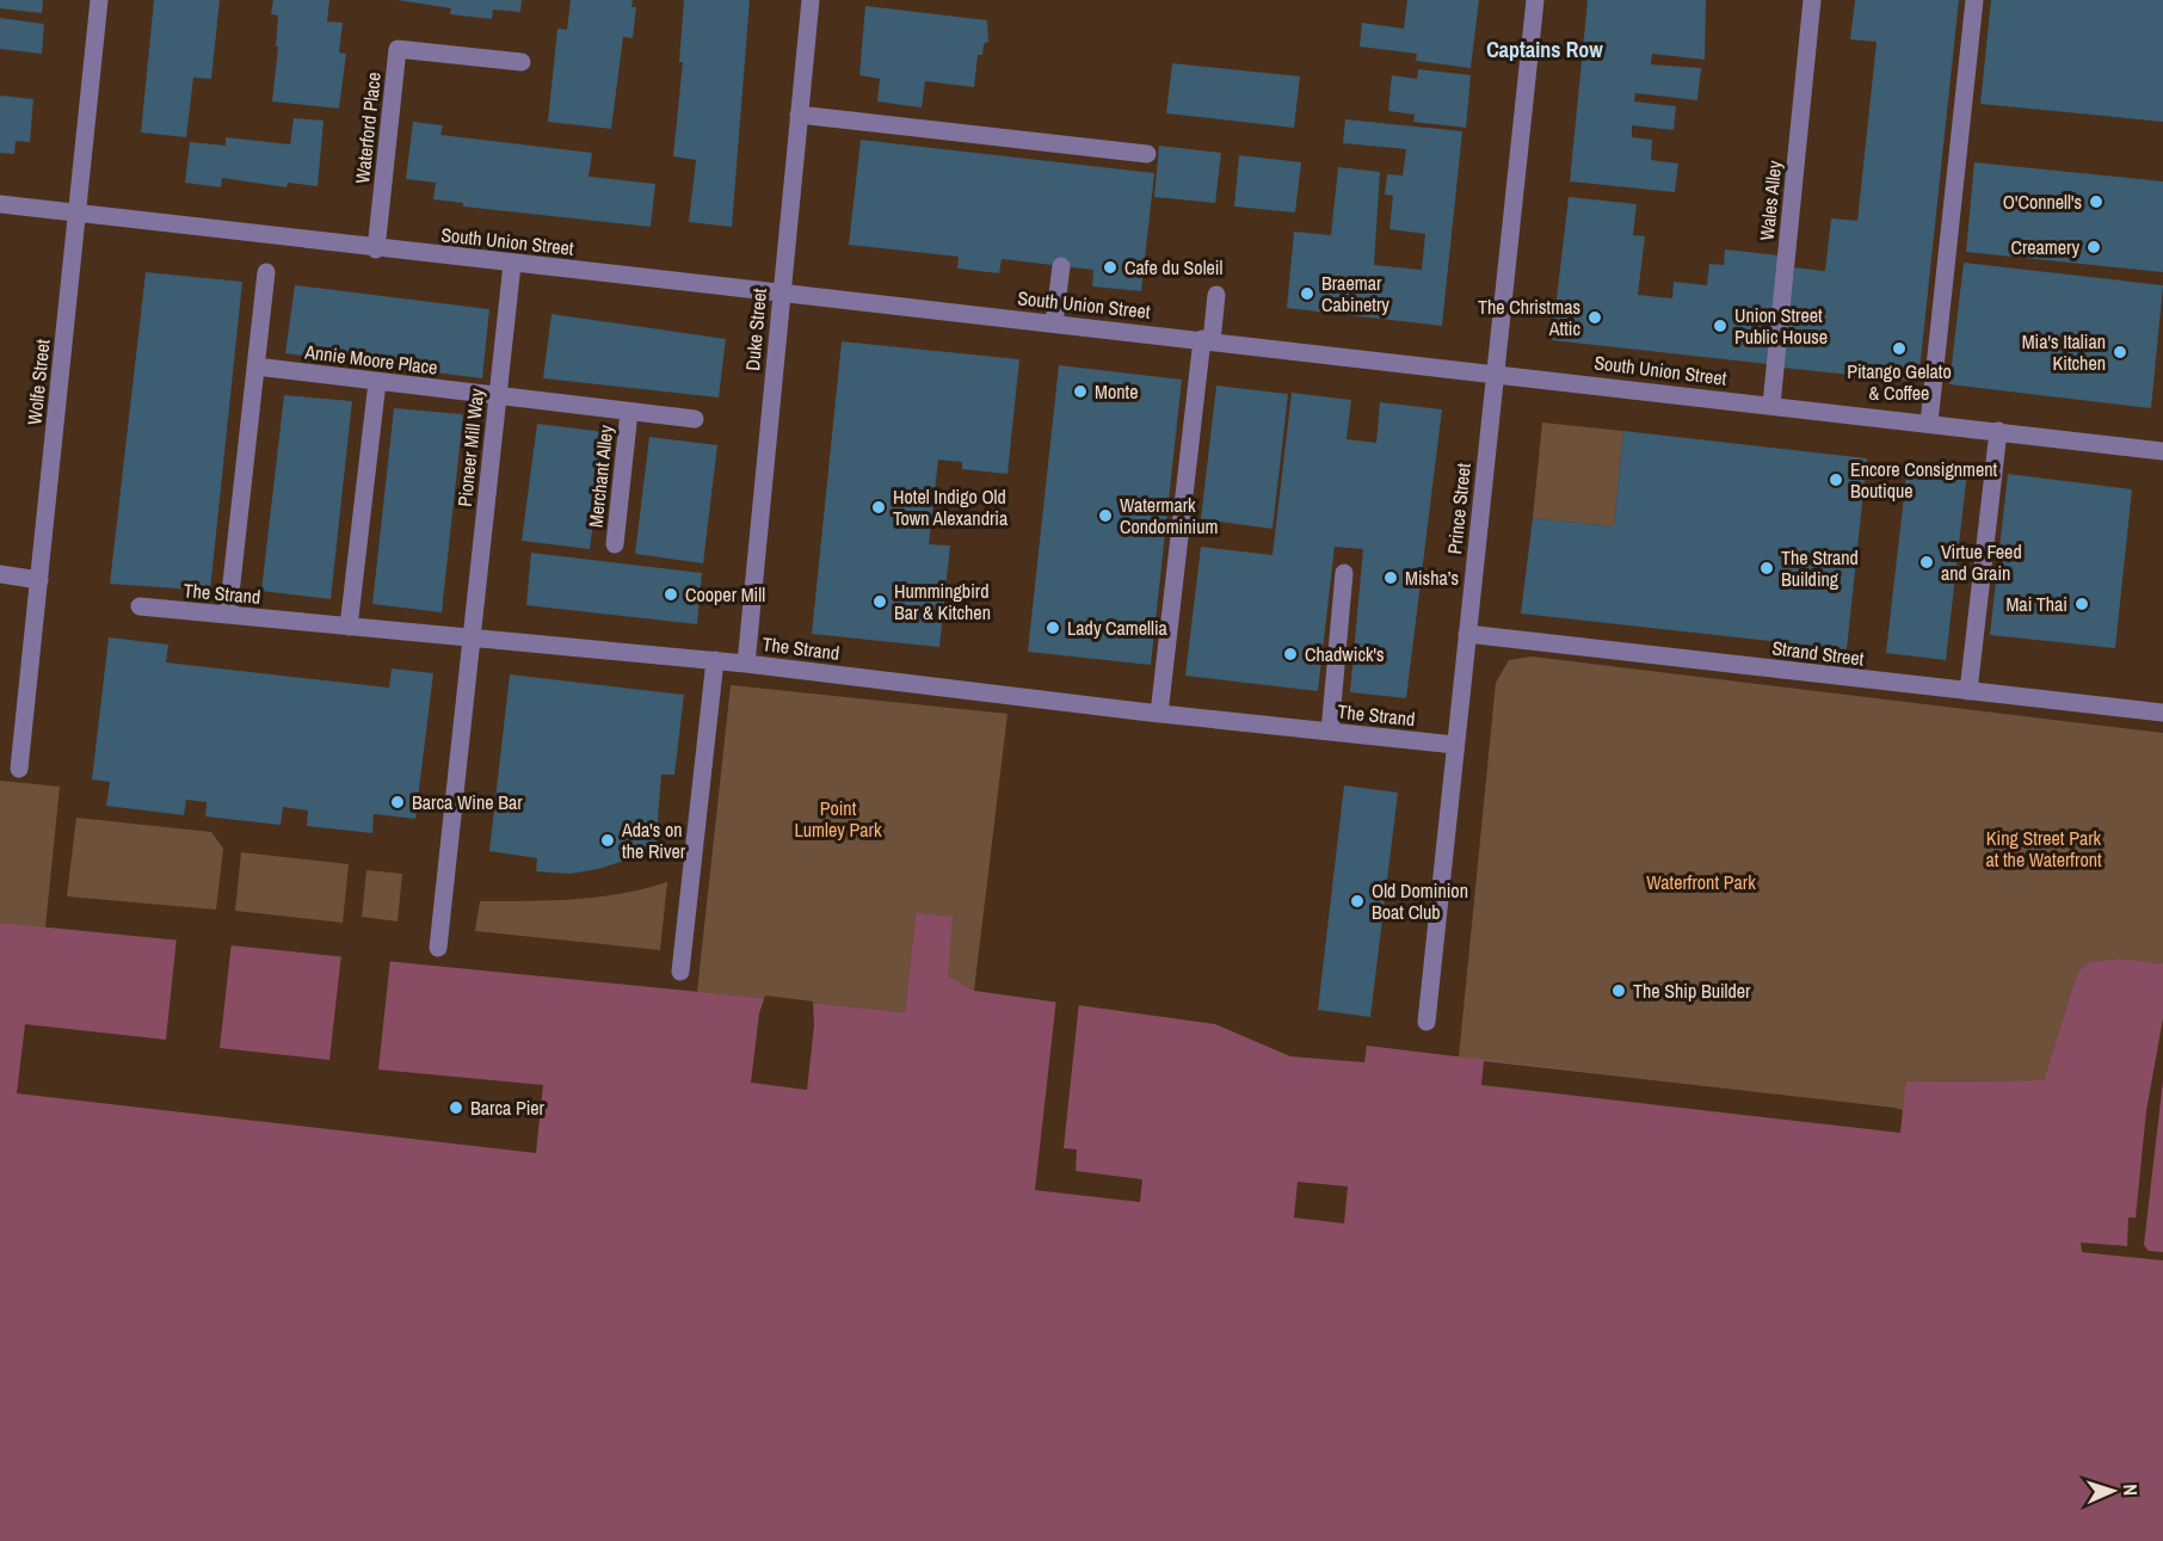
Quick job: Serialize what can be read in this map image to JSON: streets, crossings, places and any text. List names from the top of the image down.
{
  "streets": {
    "street": [
      "Waterford Place",
      "Wales Alley",
      "South Union Street",
      "Duke Street",
      "Annie Moore Place",
      "Wolfe Street",
      "Pioneer Mill Way",
      "Merchant Alley",
      "Prince Street",
      "The Strand",
      "Strand Street"
    ]
  },
  "crossings": [
    ["Waterford Place", "South Union Street"],
    ["Wales Alley", "South Union Street"],
    ["South Union Street", "Duke Street"],
    ["South Union Street", "Wolfe Street"],
    ["South Union Street", "Pioneer Mill Way"],
    ["South Union Street", "Prince Street"],
    ["Duke Street", "The Strand"],
    ["Annie Moore Place", "Pioneer Mill Way"],
    ["Annie Moore Place", "Merchant Alley"],
    ["Pioneer Mill Way", "The Strand"],
    ["Prince Street", "The Strand"],
    ["Prince Street", "Strand Street"]
  ],
  "districts": ["Captains Row"],
  "parks": ["Point Lumley Park", "King Street Park at the Waterfront", "Waterfront Park"],
  "places": [
    "O'Connell's",
    "Creamery",
    "Cafe du Soleil",
    "Braemar Cabinetry",
    "The Christmas Attic",
    "Union Street Public House",
    "Pitango Gelato & Coffee",
    "Mia's Italian Kitchen",
    "Monte",
    "Encore Consignment Boutique",
    "Hotel Indigo Old Town Alexandria",
    "Watermark Condominium",
    "Virtue Feed and Grain",
    "The Strand Building",
    "Misha’s",
    "Cooper Mill",
    "Hummingbird Bar & Kitchen",
    "Mai Thai",
    "Lady Camellia",
    "Chadwick's",
    "Barca Wine Bar",
    "Ada's on the River",
    "Old Dominion Boat Club",
    "The Ship Builder",
    "Barca Pier"
  ],
  "north": "right"
}
